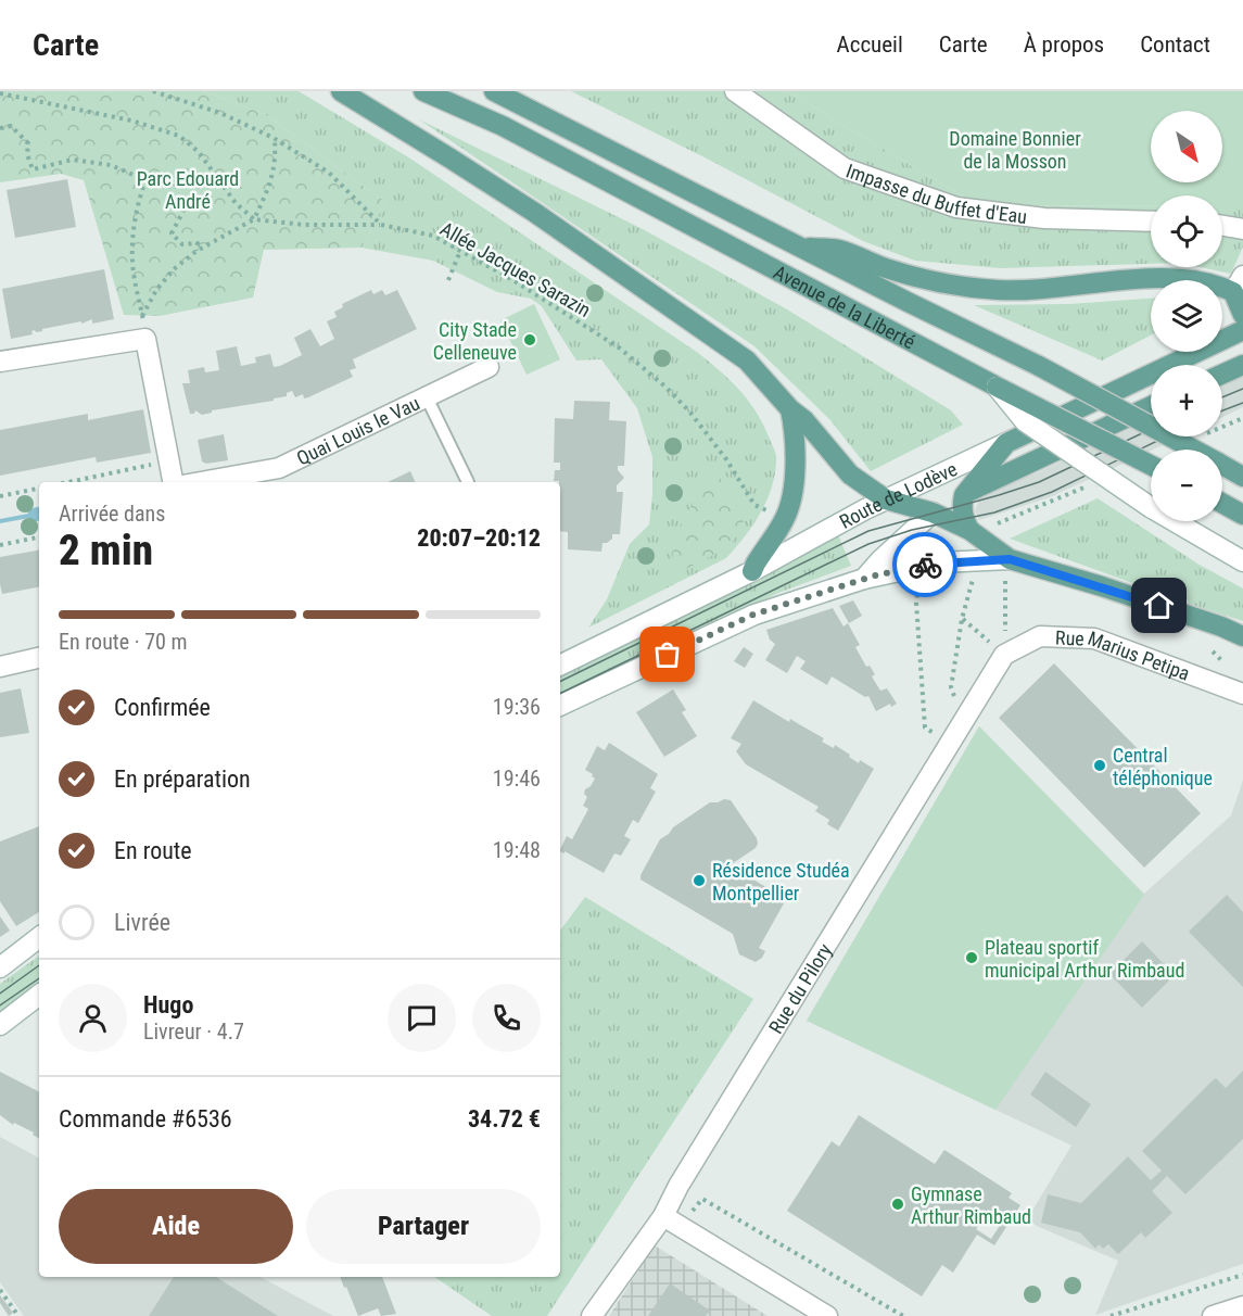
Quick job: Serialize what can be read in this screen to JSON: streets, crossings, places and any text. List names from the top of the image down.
{
  "streets": {
    "main road": ["Avenue de la Liberté", "Route de Lodève"],
    "street": [
      "Impasse du Buffet d'Eau",
      "Quai Louis le Vau",
      "Rue Marius Petipa",
      "Rue du Pilory"
    ],
    "path": ["Allée Jacques Sarazin"]
  },
  "crossings": [
    ["Rue Marius Petipa", "Rue du Pilory"]
  ],
  "parks": ["Domaine Bonnier de la Mosson", "Parc Edouard André"],
  "places": [
    "City Stade Celleneuve",
    "Central téléphonique",
    "Résidence Studéa Montpellier",
    "Plateau sportif municipal Arthur Rimbaud",
    "Gymnase Arthur Rimbaud"
  ],
  "north": "bottom right",
  "page": {
    "header": "Carte",
    "nav": [
      "Accueil",
      "Carte",
      "À propos",
      "Contact"
    ],
    "map_buttons": ["+", "−"],
    "heading": ["2 min", "Arrivée dans", "20:07–20:12"],
    "panel": [
      "Hugo",
      "Livreur · 4.7",
      "Commande #6536",
      "34.72 €"
    ],
    "bar": "En route · 70 m",
    "list": [
      ["Confirmée", "19:36"],
      ["En préparation", "19:46"],
      ["En route", "19:48"],
      "Livrée"
    ],
    "buttons": ["Aide", "Partager"]
  }
}
